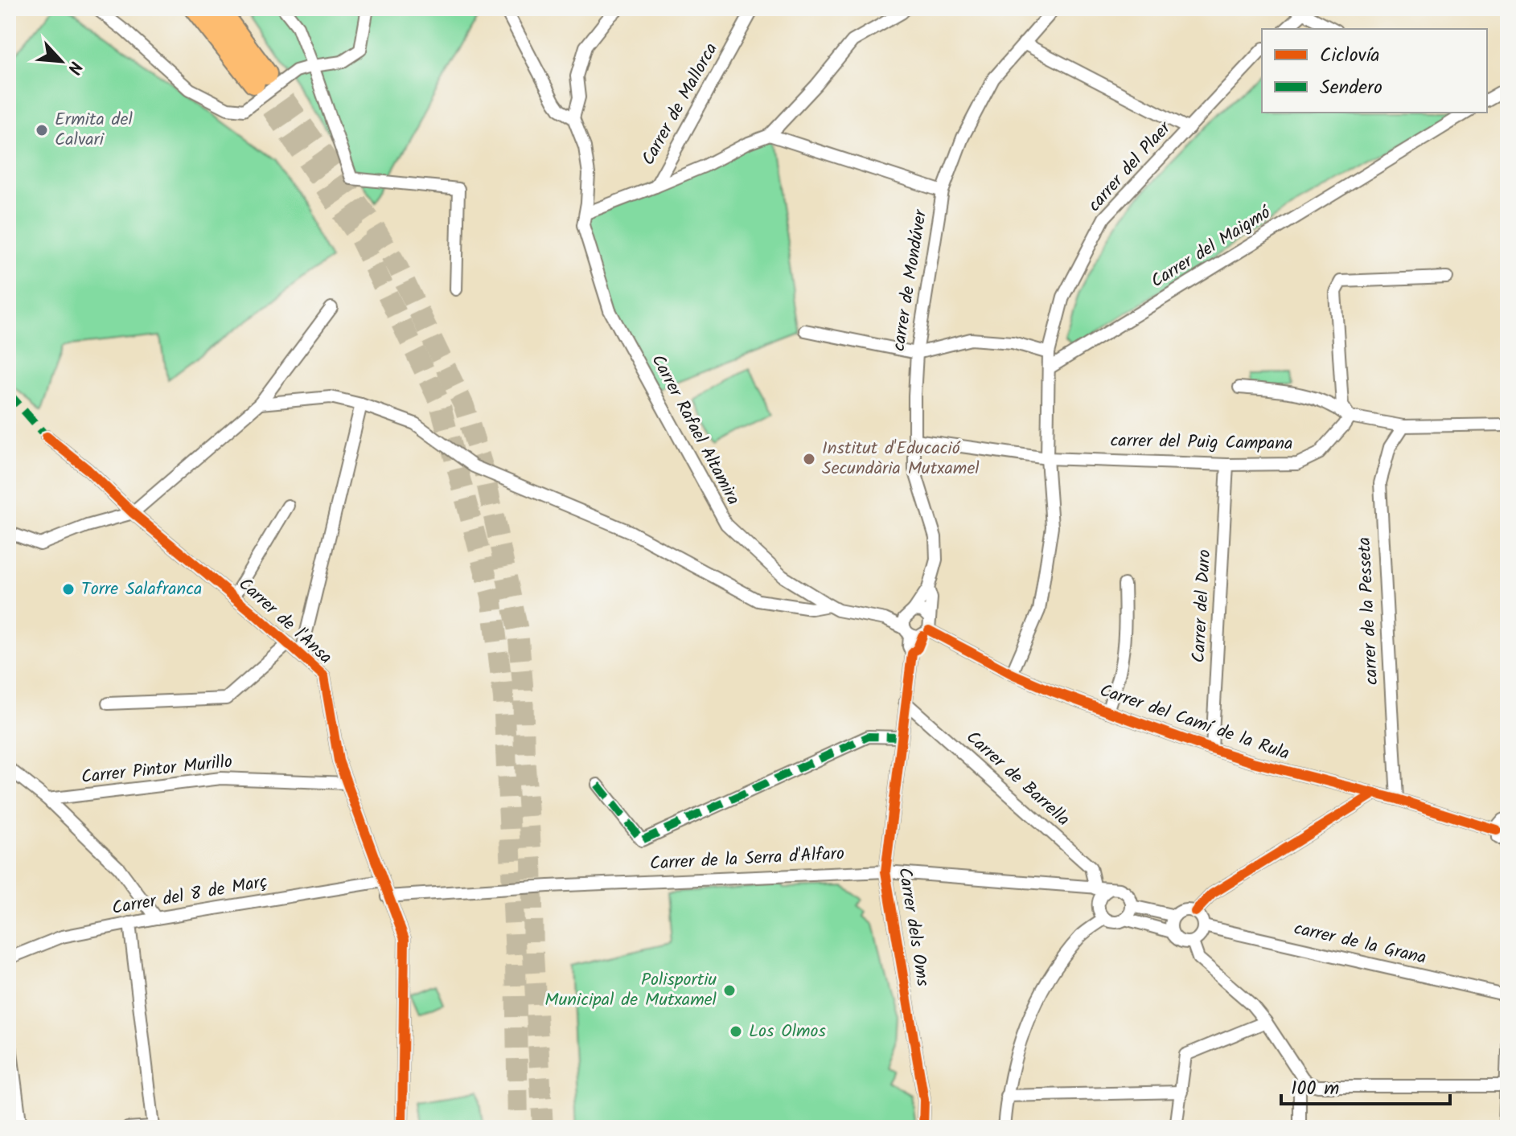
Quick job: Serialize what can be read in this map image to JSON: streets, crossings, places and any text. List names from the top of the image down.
{
  "streets": {
    "street": [
      "Carrer de Mallorca",
      "carrer del Plaer",
      "Carrer del Maigmó",
      "carrer de Mondúver",
      "Carrer Rafael Altamira",
      "carrer del Puig Campana",
      "Carrer del Duro",
      "carrer de la Pesseta",
      "Carrer de l'Ansa",
      "Carrer del Camí de la Rula",
      "Carrer Pintor Murillo",
      "Carrer de Barrella",
      "Carrer de la Serra d'Alfaro",
      "Carrer del 8 de Març",
      "Carrer dels Oms",
      "carrer de la Grana"
    ]
  },
  "crossings": [
    ["Carrer de Mallorca", "Carrer Rafael Altamira"],
    ["carrer del Plaer", "Carrer del Maigmó"],
    ["carrer de Mondúver", "Carrer Rafael Altamira"],
    ["carrer de Mondúver", "carrer del Puig Campana"],
    ["carrer de Mondúver", "Carrer del Camí de la Rula"],
    ["carrer de Mondúver", "Carrer dels Oms"],
    ["Carrer Rafael Altamira", "Carrer dels Oms"],
    ["carrer del Puig Campana", "Carrer del Duro"],
    ["Carrer del Duro", "Carrer del Camí de la Rula"],
    ["carrer de la Pesseta", "Carrer del Camí de la Rula"],
    ["Carrer de l'Ansa", "Carrer Pintor Murillo"],
    ["Carrer de l'Ansa", "Carrer de la Serra d'Alfaro"],
    ["Carrer de l'Ansa", "Carrer del 8 de Març"],
    ["Carrer de Barrella", "Carrer de la Serra d'Alfaro"],
    ["Carrer de Barrella", "Carrer dels Oms"],
    ["Carrer de la Serra d'Alfaro", "Carrer dels Oms"]
  ],
  "places": [
    "Ermita del Calvari",
    "Institut d'Educació Secundària Mutxamel",
    "Torre Salafranca",
    "Polisportiu Municipal de Mutxamel",
    "Los Olmos"
  ],
  "legend": ["Ciclovía", "Sendero"],
  "scale_bar": "100 m",
  "north": "bottom right"
}
